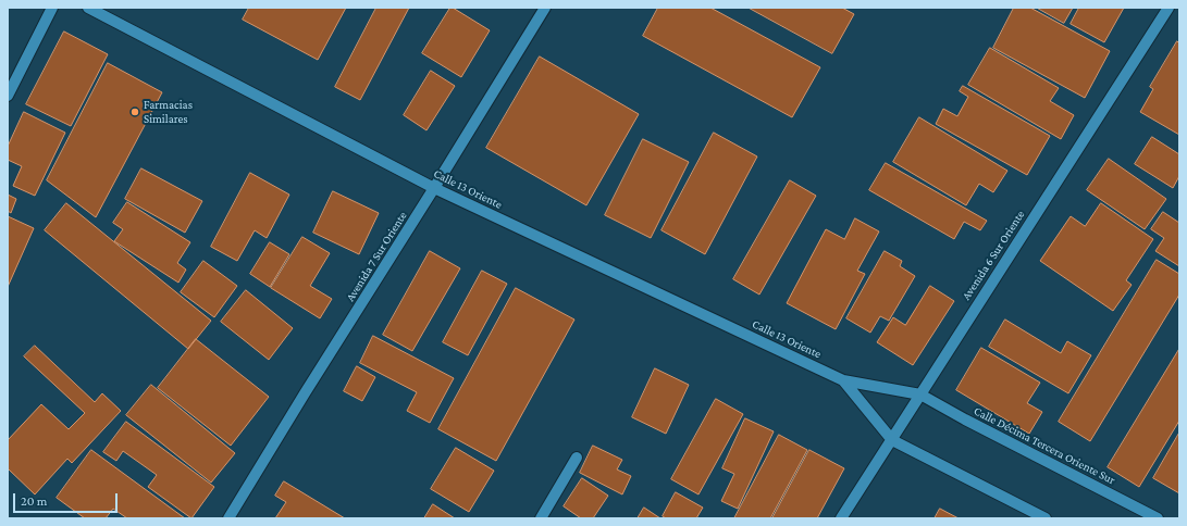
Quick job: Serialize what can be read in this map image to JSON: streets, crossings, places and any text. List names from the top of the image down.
{
  "streets": {
    "street": [
      "Calle 13 Oriente",
      "Avenida 6 Sur Oriente",
      "Avenida 7 Sur Oriente",
      "Calle Décima Tercera Oriente Sur"
    ]
  },
  "crossings": [
    ["Calle 13 Oriente", "Avenida 6 Sur Oriente"],
    ["Calle 13 Oriente", "Avenida 7 Sur Oriente"],
    ["Calle 13 Oriente", "Calle Décima Tercera Oriente Sur"],
    ["Avenida 6 Sur Oriente", "Calle Décima Tercera Oriente Sur"]
  ],
  "places": ["Farmacias Similares"],
  "scale_bar": "20 m"
}
